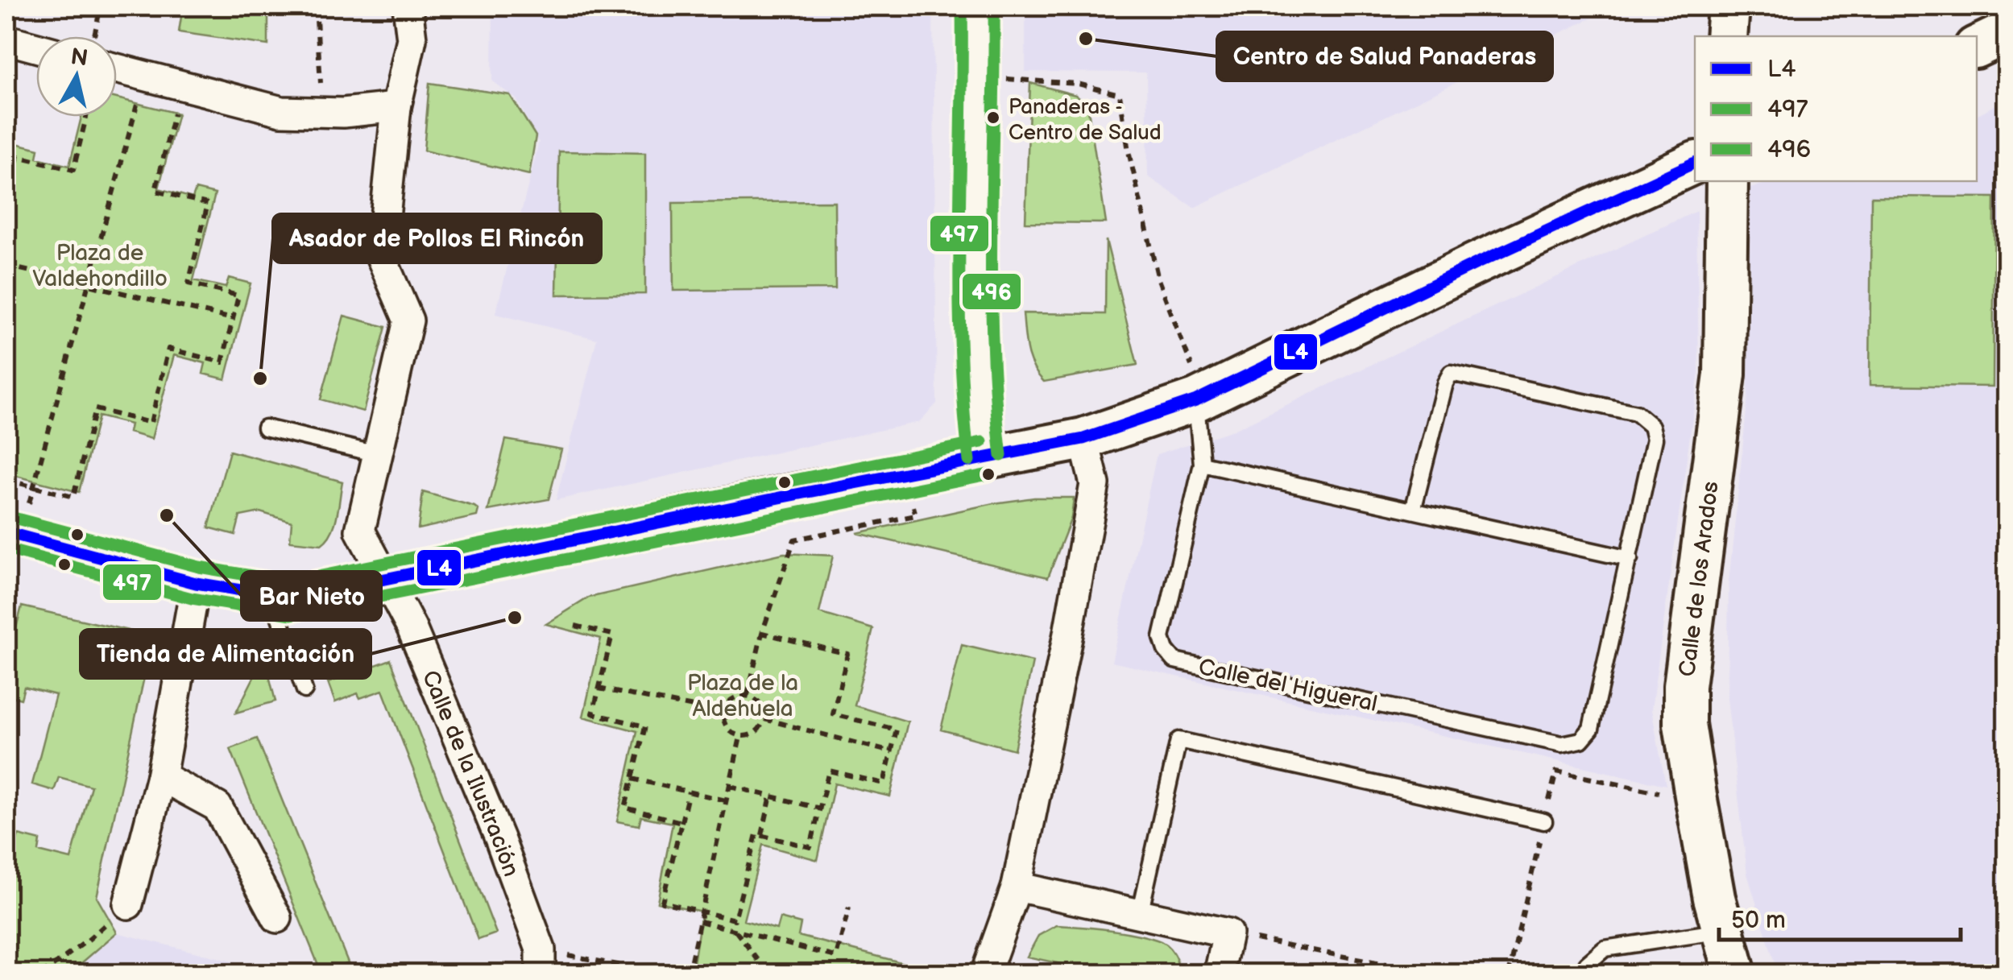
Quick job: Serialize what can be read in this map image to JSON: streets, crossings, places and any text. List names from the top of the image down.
{
  "streets": {
    "street": ["Calle de los Arados", "Calle de la Ilustración"],
    "lane": ["Calle del Higueral"]
  },
  "parks": ["Plaza de Valdehondillo", "Plaza de la Aldehuela"],
  "places": [
    "Centro de Salud Panaderas",
    "Panaderas - Centro de Salud",
    "Asador de Pollos El Rincón",
    "Bar Nieto",
    "Tienda de Alimentación"
  ],
  "lines": ["transit line 497", "transit line 496", "transit line L4"],
  "legend": ["L4", "497", "496"],
  "scale_bar": "50 m",
  "north": "top"
}
